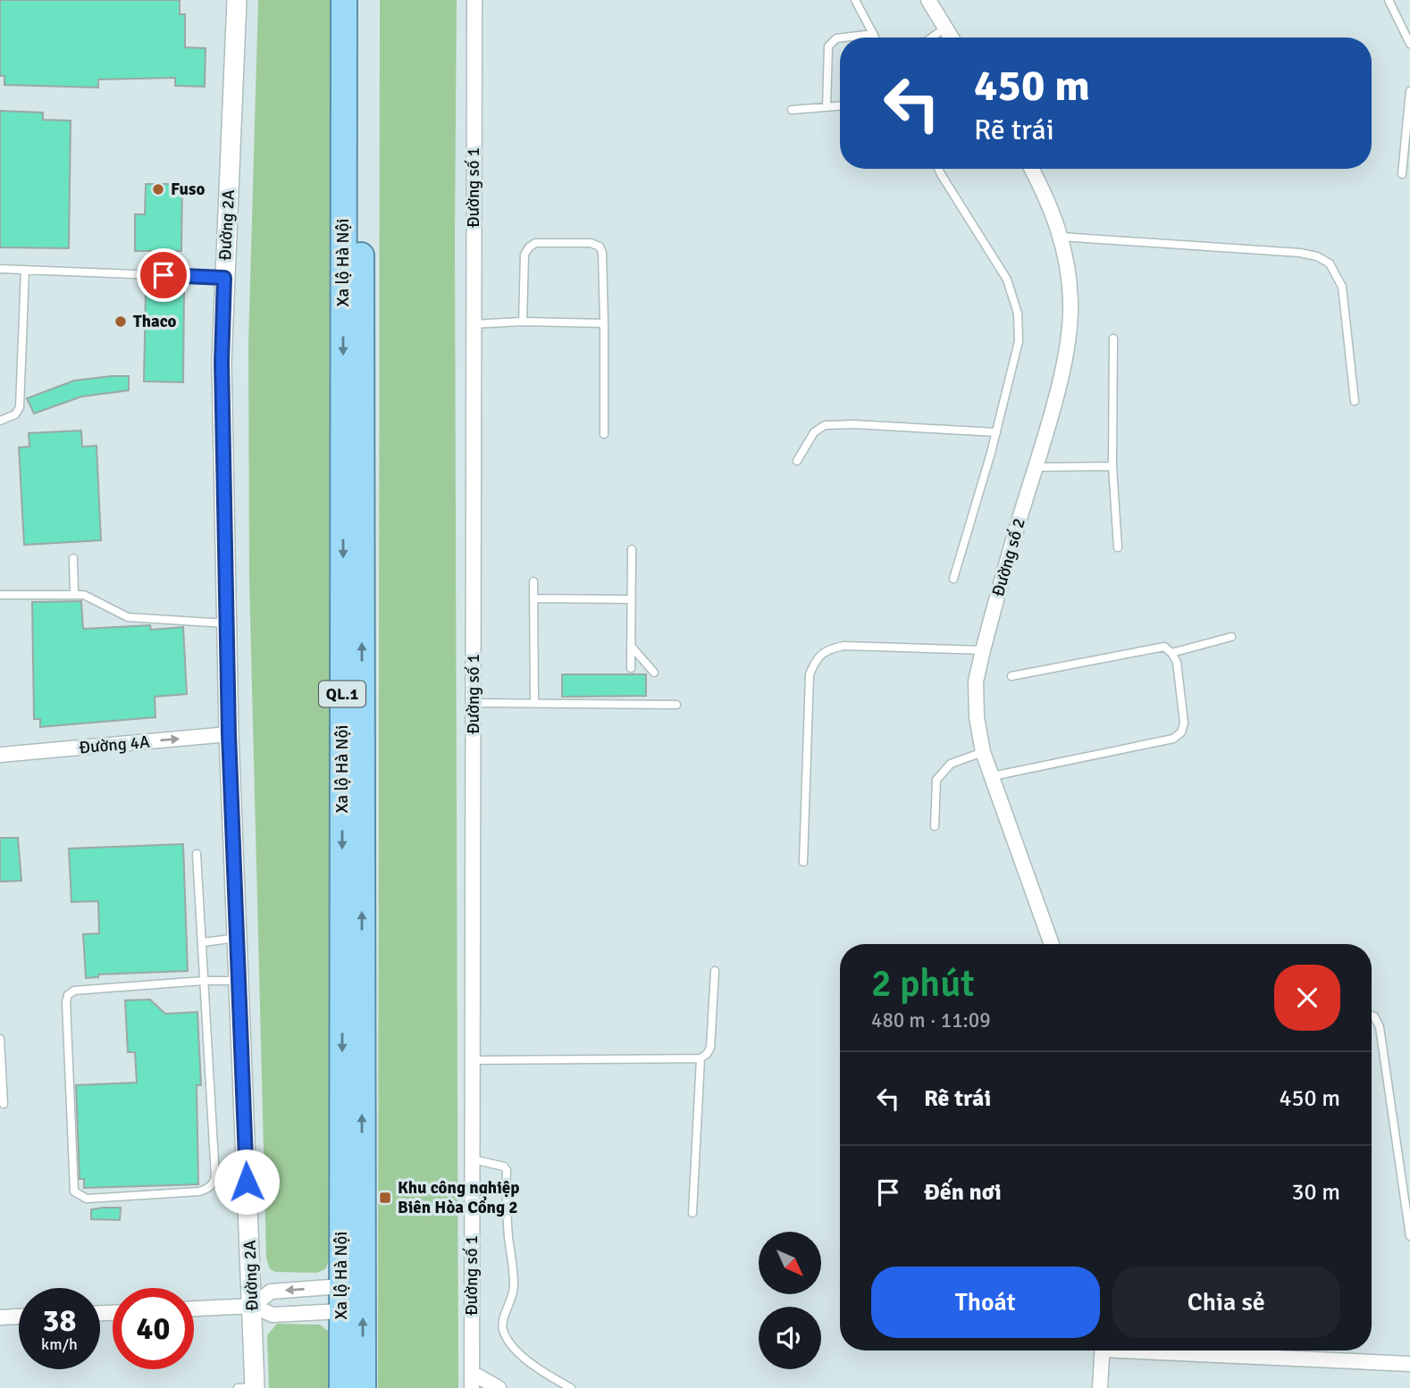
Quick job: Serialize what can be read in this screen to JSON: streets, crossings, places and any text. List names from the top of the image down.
{
  "streets": {
    "highway": ["Xa lộ Hà Nội", "QL.1"],
    "street": [
      "Đường số 1",
      "Đường 2A",
      "Đường số 2",
      "Đường 4A"
    ]
  },
  "crossings": [
    ["Đường 2A", "Đường 4A"]
  ],
  "one_way": ["Đường 4A"],
  "places": {
    "other": ["Fuso", "Thaco"],
    "transit": ["Khu công nghiệp Biên Hòa Cổng 2"]
  },
  "north": "bottom right",
  "page": {
    "turn": ["450 m", "Rẽ trái"],
    "heading": ["2 phút", "480 m · 11:09"],
    "list": [
      {
        "name": "Rẽ trái",
        "value": "450 m"
      },
      {
        "name": "Đến nơi",
        "value": "30 m"
      }
    ],
    "buttons": ["Thoát", "Chia sẻ"],
    "speed": "38 km/h",
    "limit": "40"
  }
}
